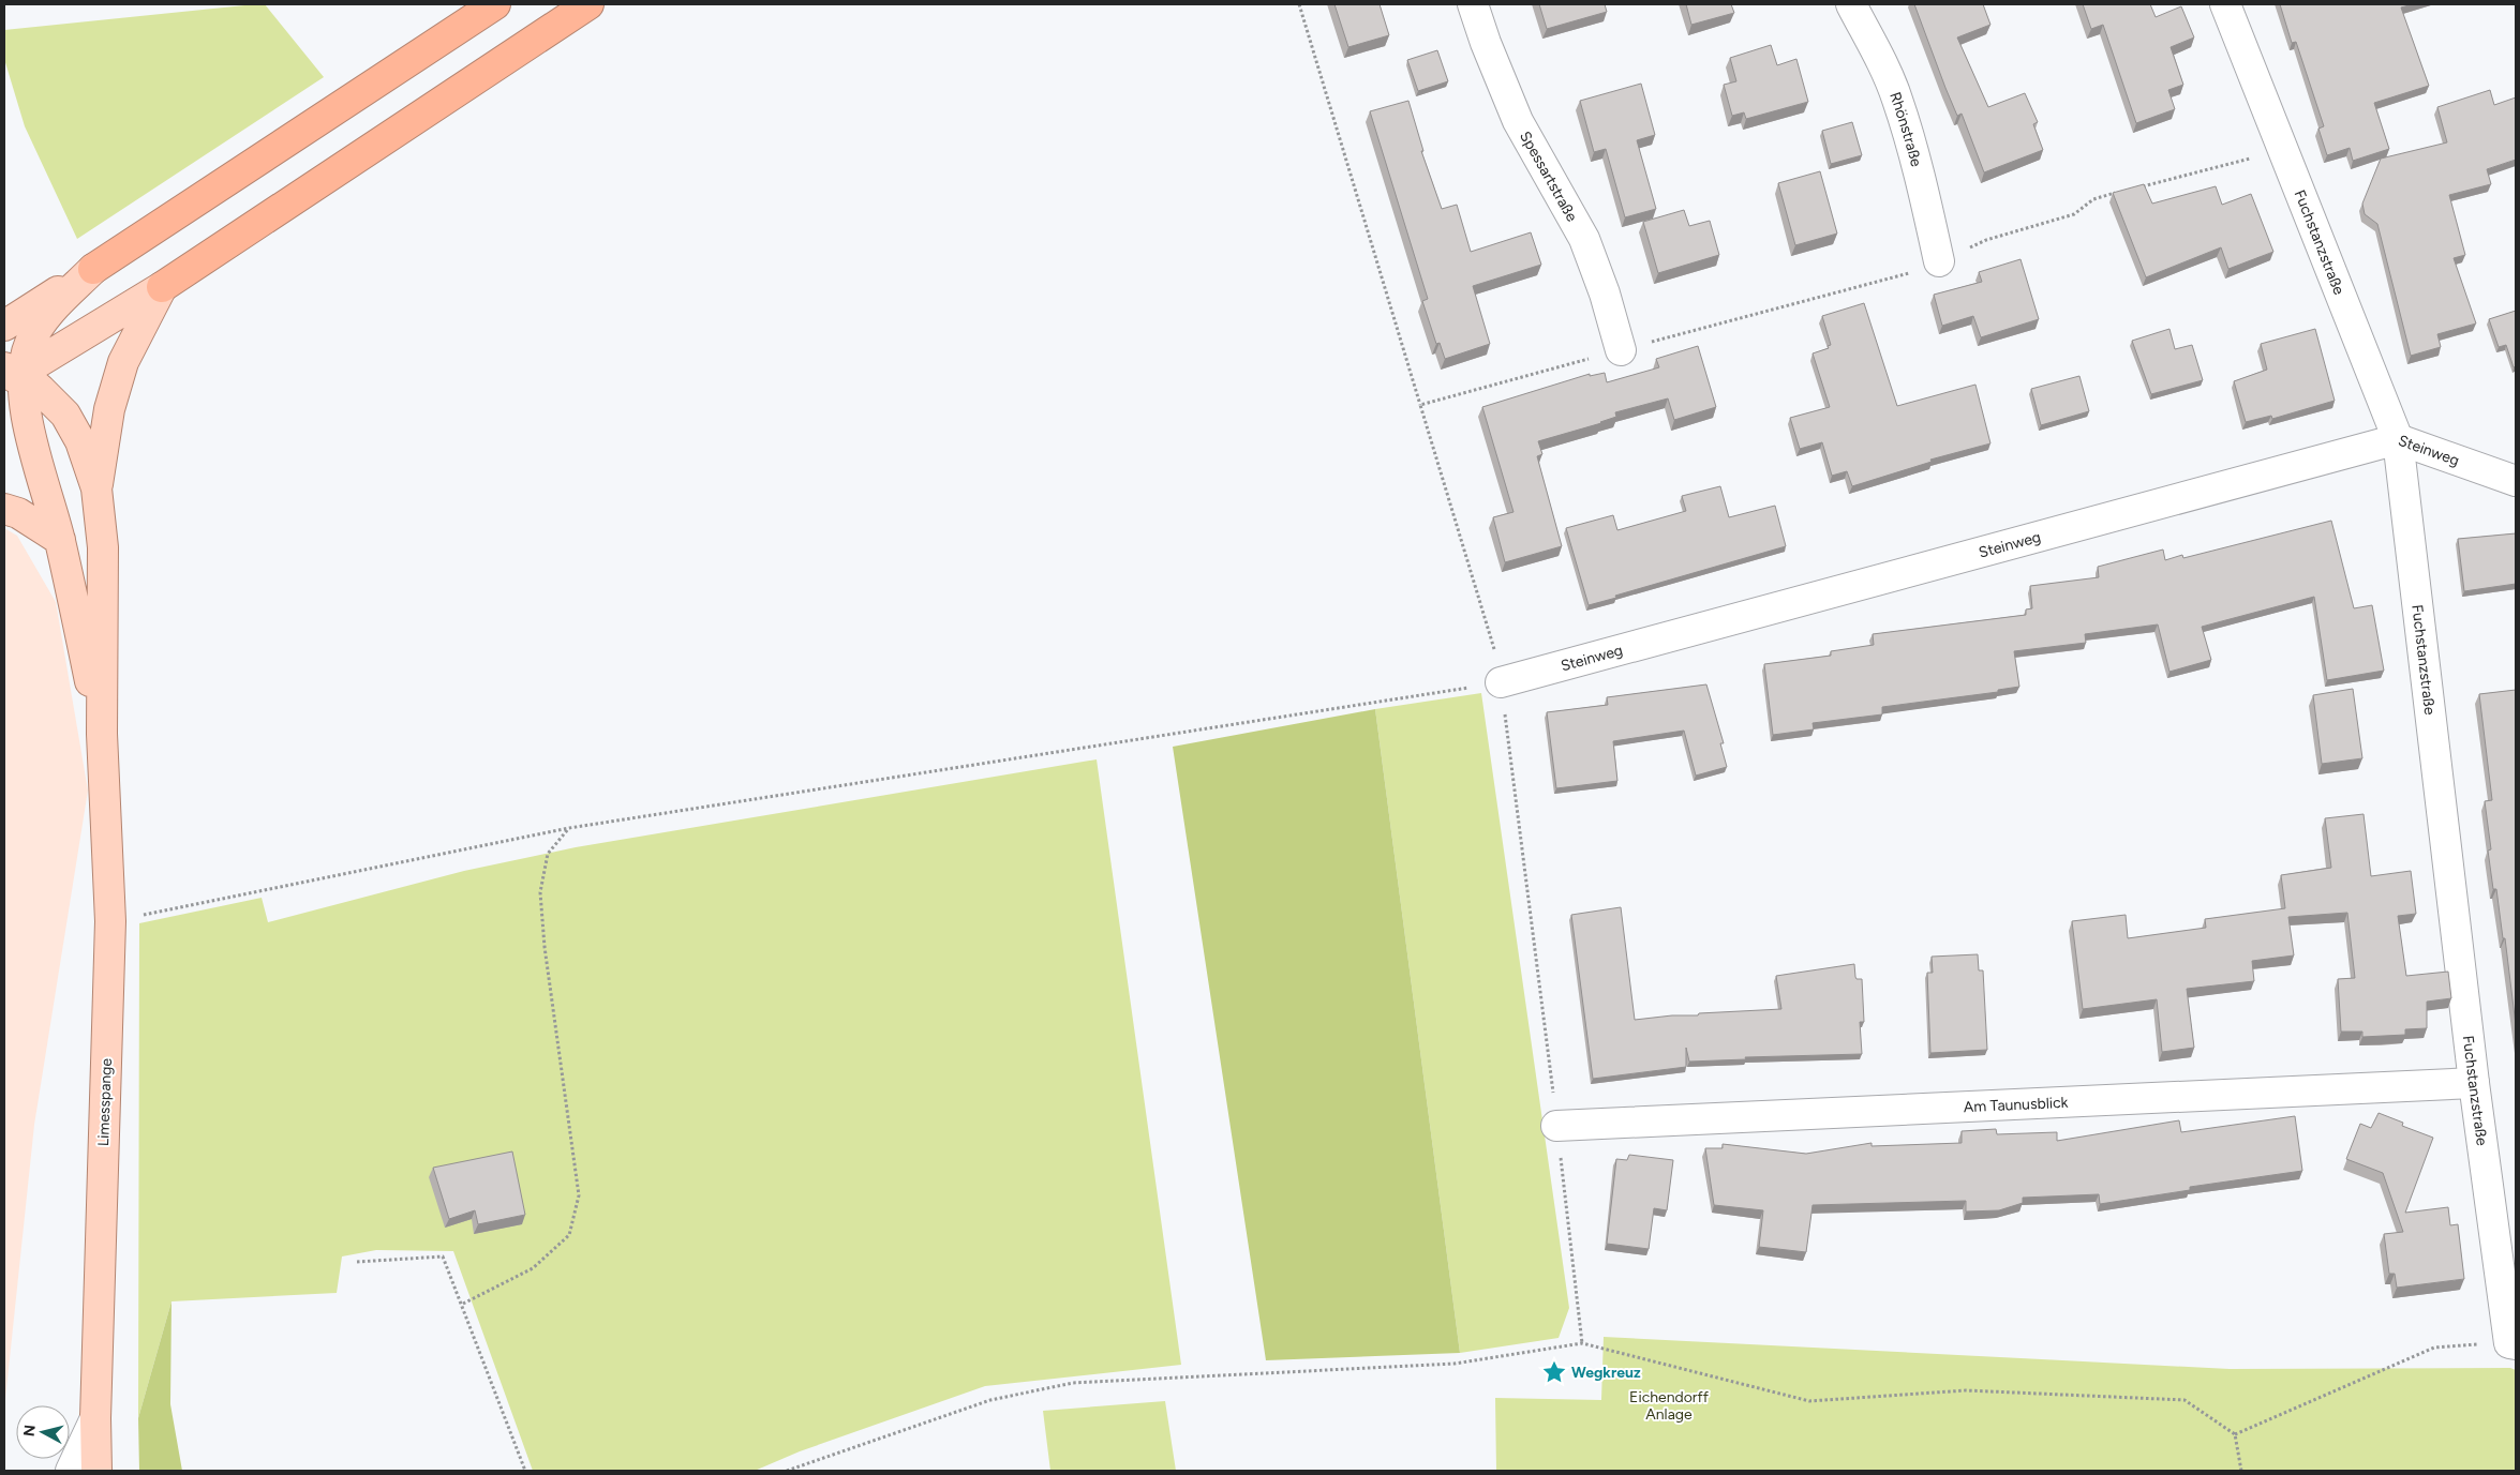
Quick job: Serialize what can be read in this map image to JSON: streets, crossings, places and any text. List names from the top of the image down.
{
  "streets": {
    "main road": ["Limesspange"],
    "street": [
      "Rhönstraße",
      "Spessartstraße",
      "Fuchstanzstraße",
      "Steinweg",
      "Am Taunusblick"
    ]
  },
  "crossings": [
    ["Fuchstanzstraße", "Steinweg"],
    ["Fuchstanzstraße", "Am Taunusblick"]
  ],
  "parks": ["Eichendorff Anlage"],
  "places": {
    "place": ["Wegkreuz"]
  },
  "north": "left"
}
